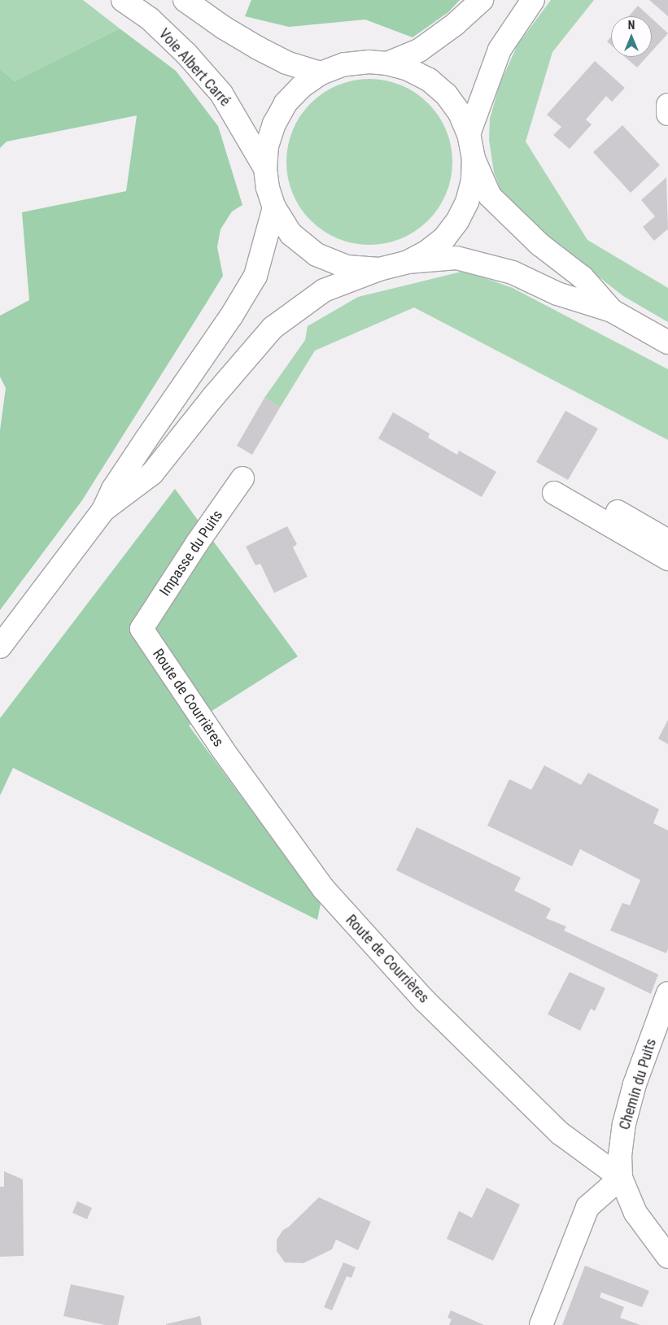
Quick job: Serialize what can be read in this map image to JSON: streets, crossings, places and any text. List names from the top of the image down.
{
  "streets": {
    "street": [
      "Voie Albert Carré",
      "Impasse du Puits",
      "Route de Courrières",
      "Chemin du Puits"
    ]
  },
  "crossings": [
    ["Impasse du Puits", "Route de Courrières"],
    ["Route de Courrières", "Chemin du Puits"]
  ],
  "north": "top"
}
